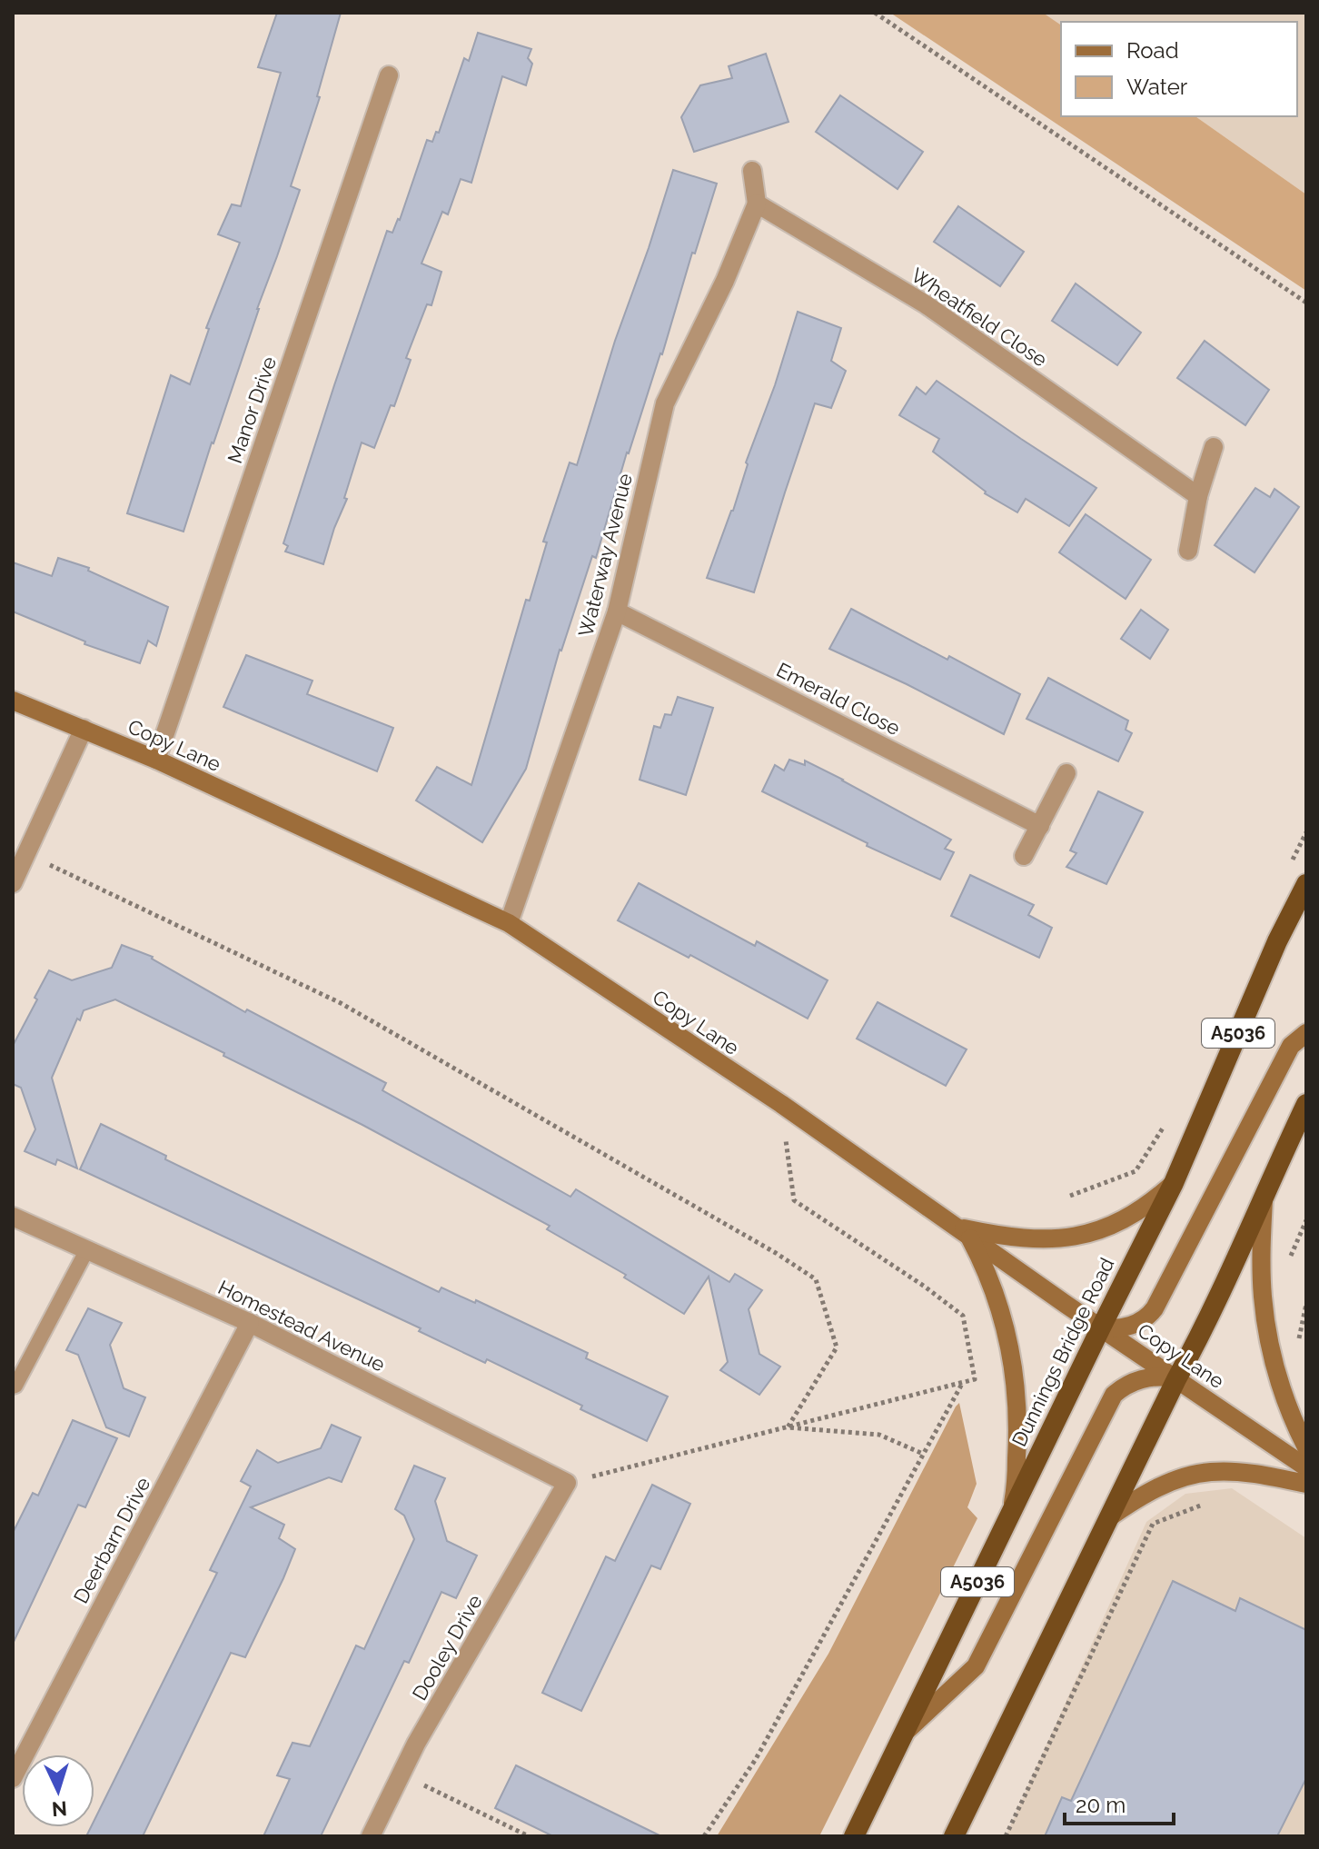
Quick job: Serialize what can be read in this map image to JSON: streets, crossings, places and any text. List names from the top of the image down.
{
  "streets": {
    "highway": ["A5036", "Dunnings Bridge Road"],
    "main road": ["Copy Lane"],
    "street": [
      "Wheatfield Close",
      "Manor Drive",
      "Waterway Avenue",
      "Emerald Close",
      "Homestead Avenue",
      "Deerbarn Drive",
      "Dooley Drive"
    ]
  },
  "crossings": [
    ["Wheatfield Close", "Waterway Avenue"],
    ["Manor Drive", "Copy Lane"],
    ["Waterway Avenue", "Emerald Close"],
    ["Waterway Avenue", "Copy Lane"],
    ["Copy Lane", "Dunnings Bridge Road"],
    ["Homestead Avenue", "Deerbarn Drive"],
    ["Homestead Avenue", "Dooley Drive"]
  ],
  "legend": ["Road", "Water"],
  "scale_bar": "20 m",
  "north": "bottom"
}
